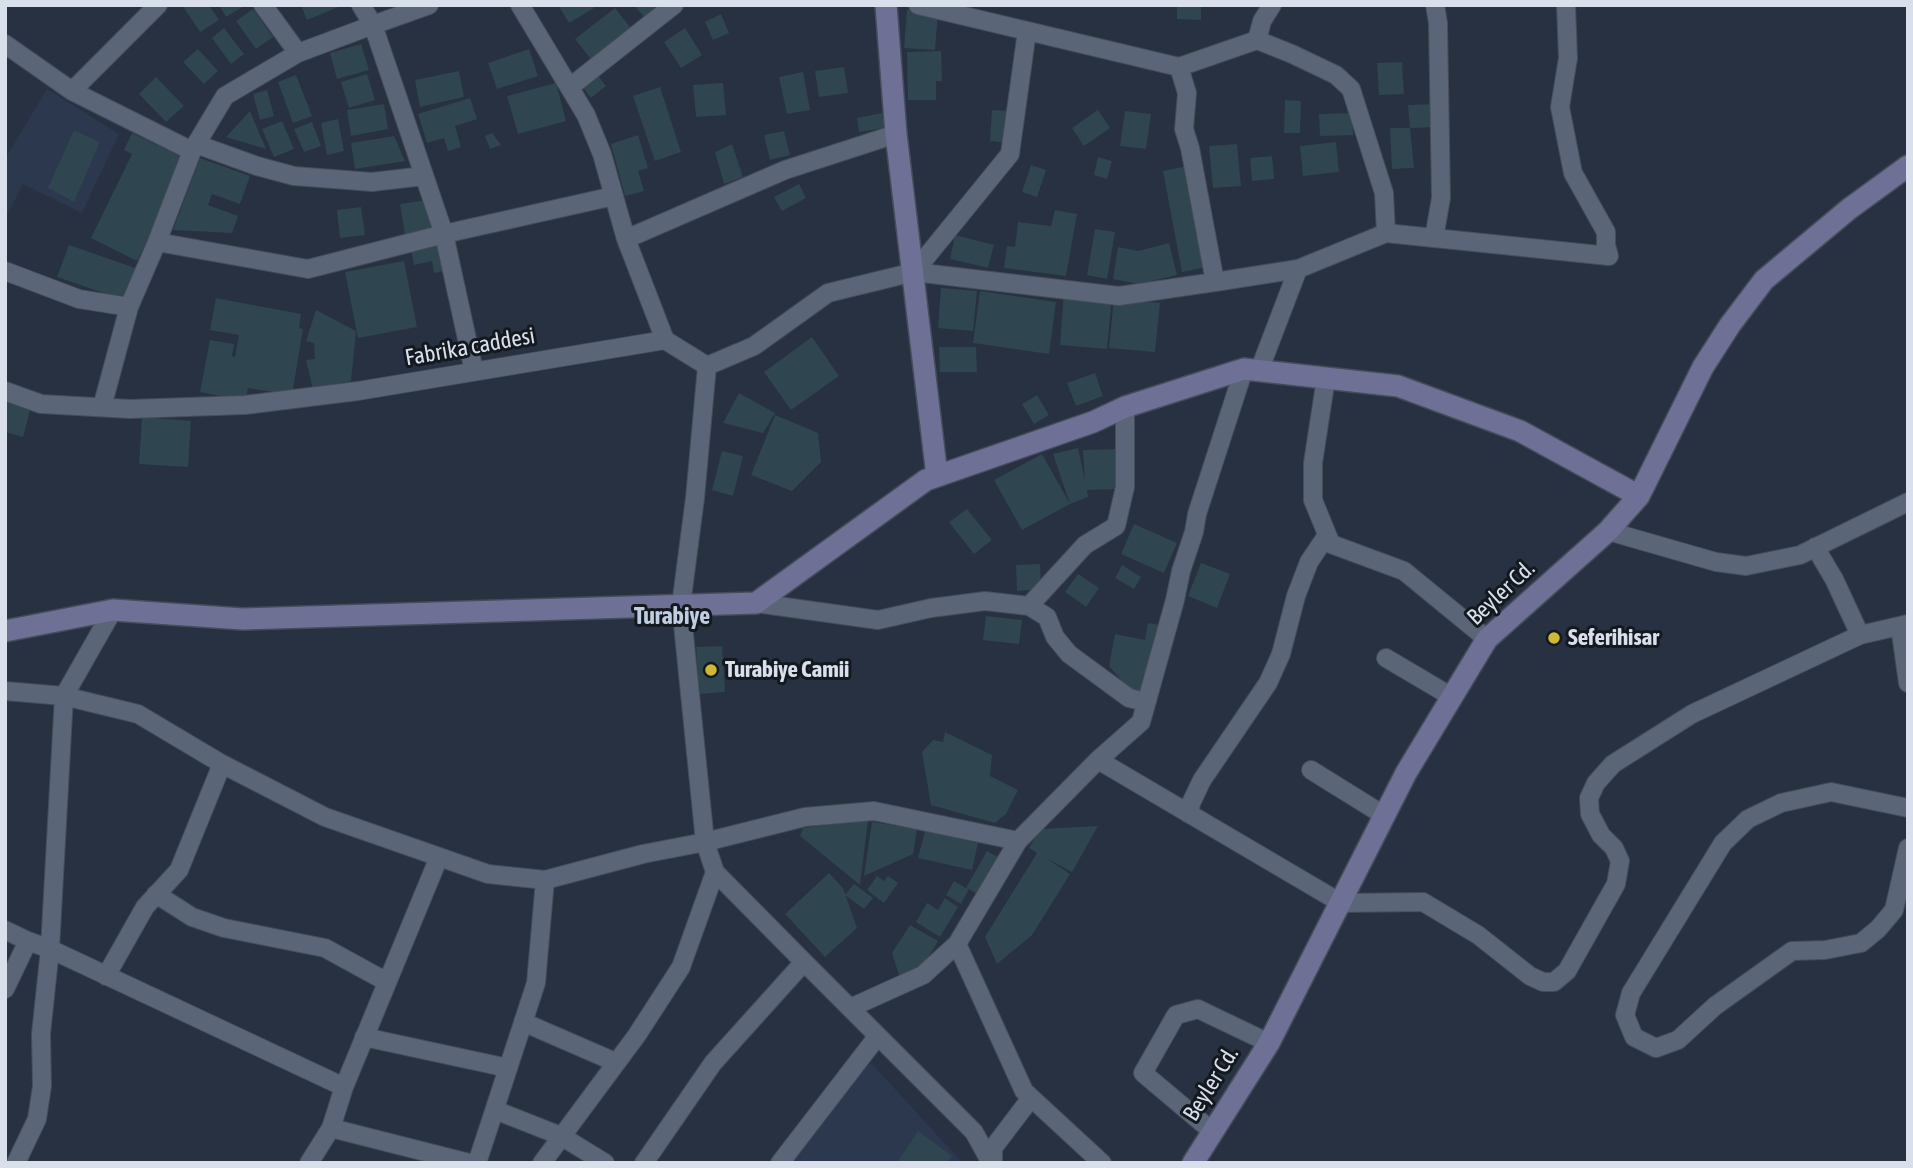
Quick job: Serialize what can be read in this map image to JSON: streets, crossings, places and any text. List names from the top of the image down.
{
  "streets": {
    "street": ["Fabrika caddesi", "Beyler Cd."]
  },
  "districts": ["Turabiye"],
  "places": ["Seferihisar", "Turabiye Camii"]
}
